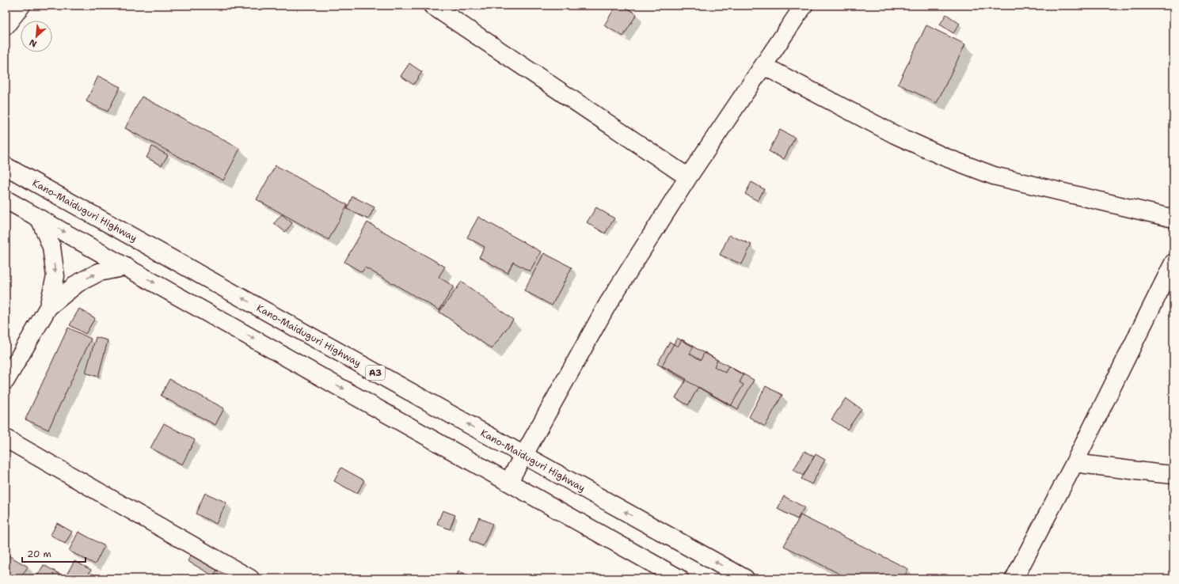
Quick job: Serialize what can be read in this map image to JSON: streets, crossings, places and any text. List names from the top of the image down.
{
  "streets": {
    "main road": ["Kano-Maiduguri Highway", "A3"]
  },
  "scale_bar": "20 m",
  "north": "bottom left"
}
